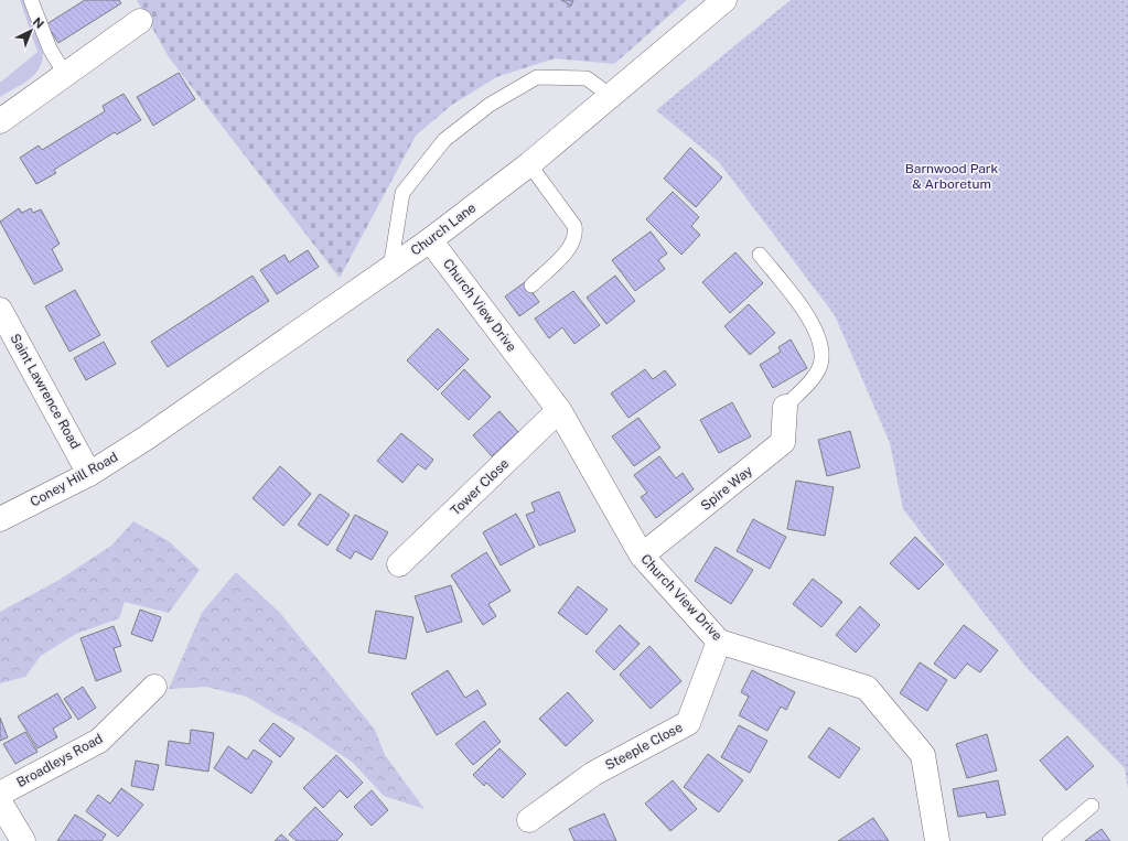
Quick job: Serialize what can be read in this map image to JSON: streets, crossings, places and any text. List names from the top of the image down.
{
  "streets": {
    "street": [
      "Church Lane",
      "Church View Drive",
      "Saint Lawrence Road",
      "Coney Hill Road",
      "Tower Close",
      "Spire Way",
      "Steeple Close",
      "Broadleys Road"
    ]
  },
  "crossings": [
    ["Church Lane", "Church View Drive"],
    ["Church Lane", "Coney Hill Road"],
    ["Church View Drive", "Tower Close"],
    ["Church View Drive", "Spire Way"],
    ["Church View Drive", "Steeple Close"],
    ["Saint Lawrence Road", "Coney Hill Road"]
  ],
  "parks": ["Barnwood Park & Arboretum"],
  "north": "top right"
}
